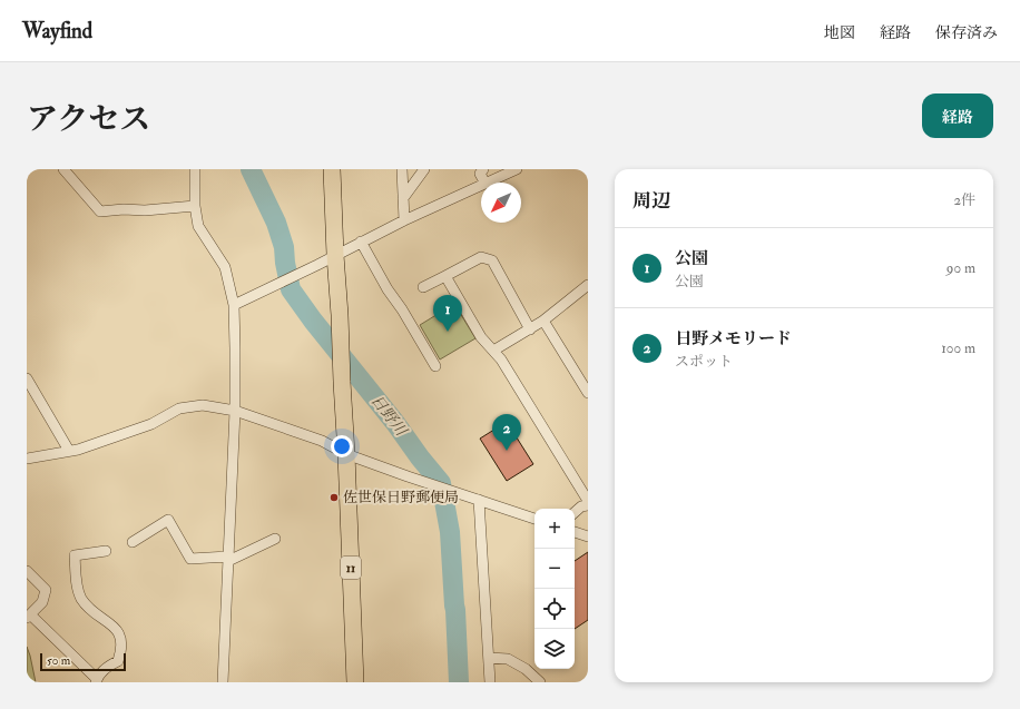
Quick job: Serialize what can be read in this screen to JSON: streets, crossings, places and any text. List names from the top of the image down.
{
  "streets": {
    "main road": ["11"]
  },
  "water": ["日野川"],
  "places": ["佐世保日野郵便局"],
  "scale_bar": "50 m",
  "north": "bottom left",
  "page": {
    "header": "Wayfind",
    "nav": ["地図", "経路", "保存済み"],
    "title": "アクセス",
    "buttons": "経路",
    "heading": ["周辺", "2件"],
    "list": [
      {
        "mark": "1",
        "name": "公園",
        "note": "公園",
        "value": "90 m"
      },
      {
        "mark": "2",
        "name": "日野メモリード",
        "note": "スポット",
        "value": "100 m"
      }
    ],
    "pins": ["1", "2"],
    "map_buttons": ["+", "−"],
    "scale": "50 m"
  }
}
